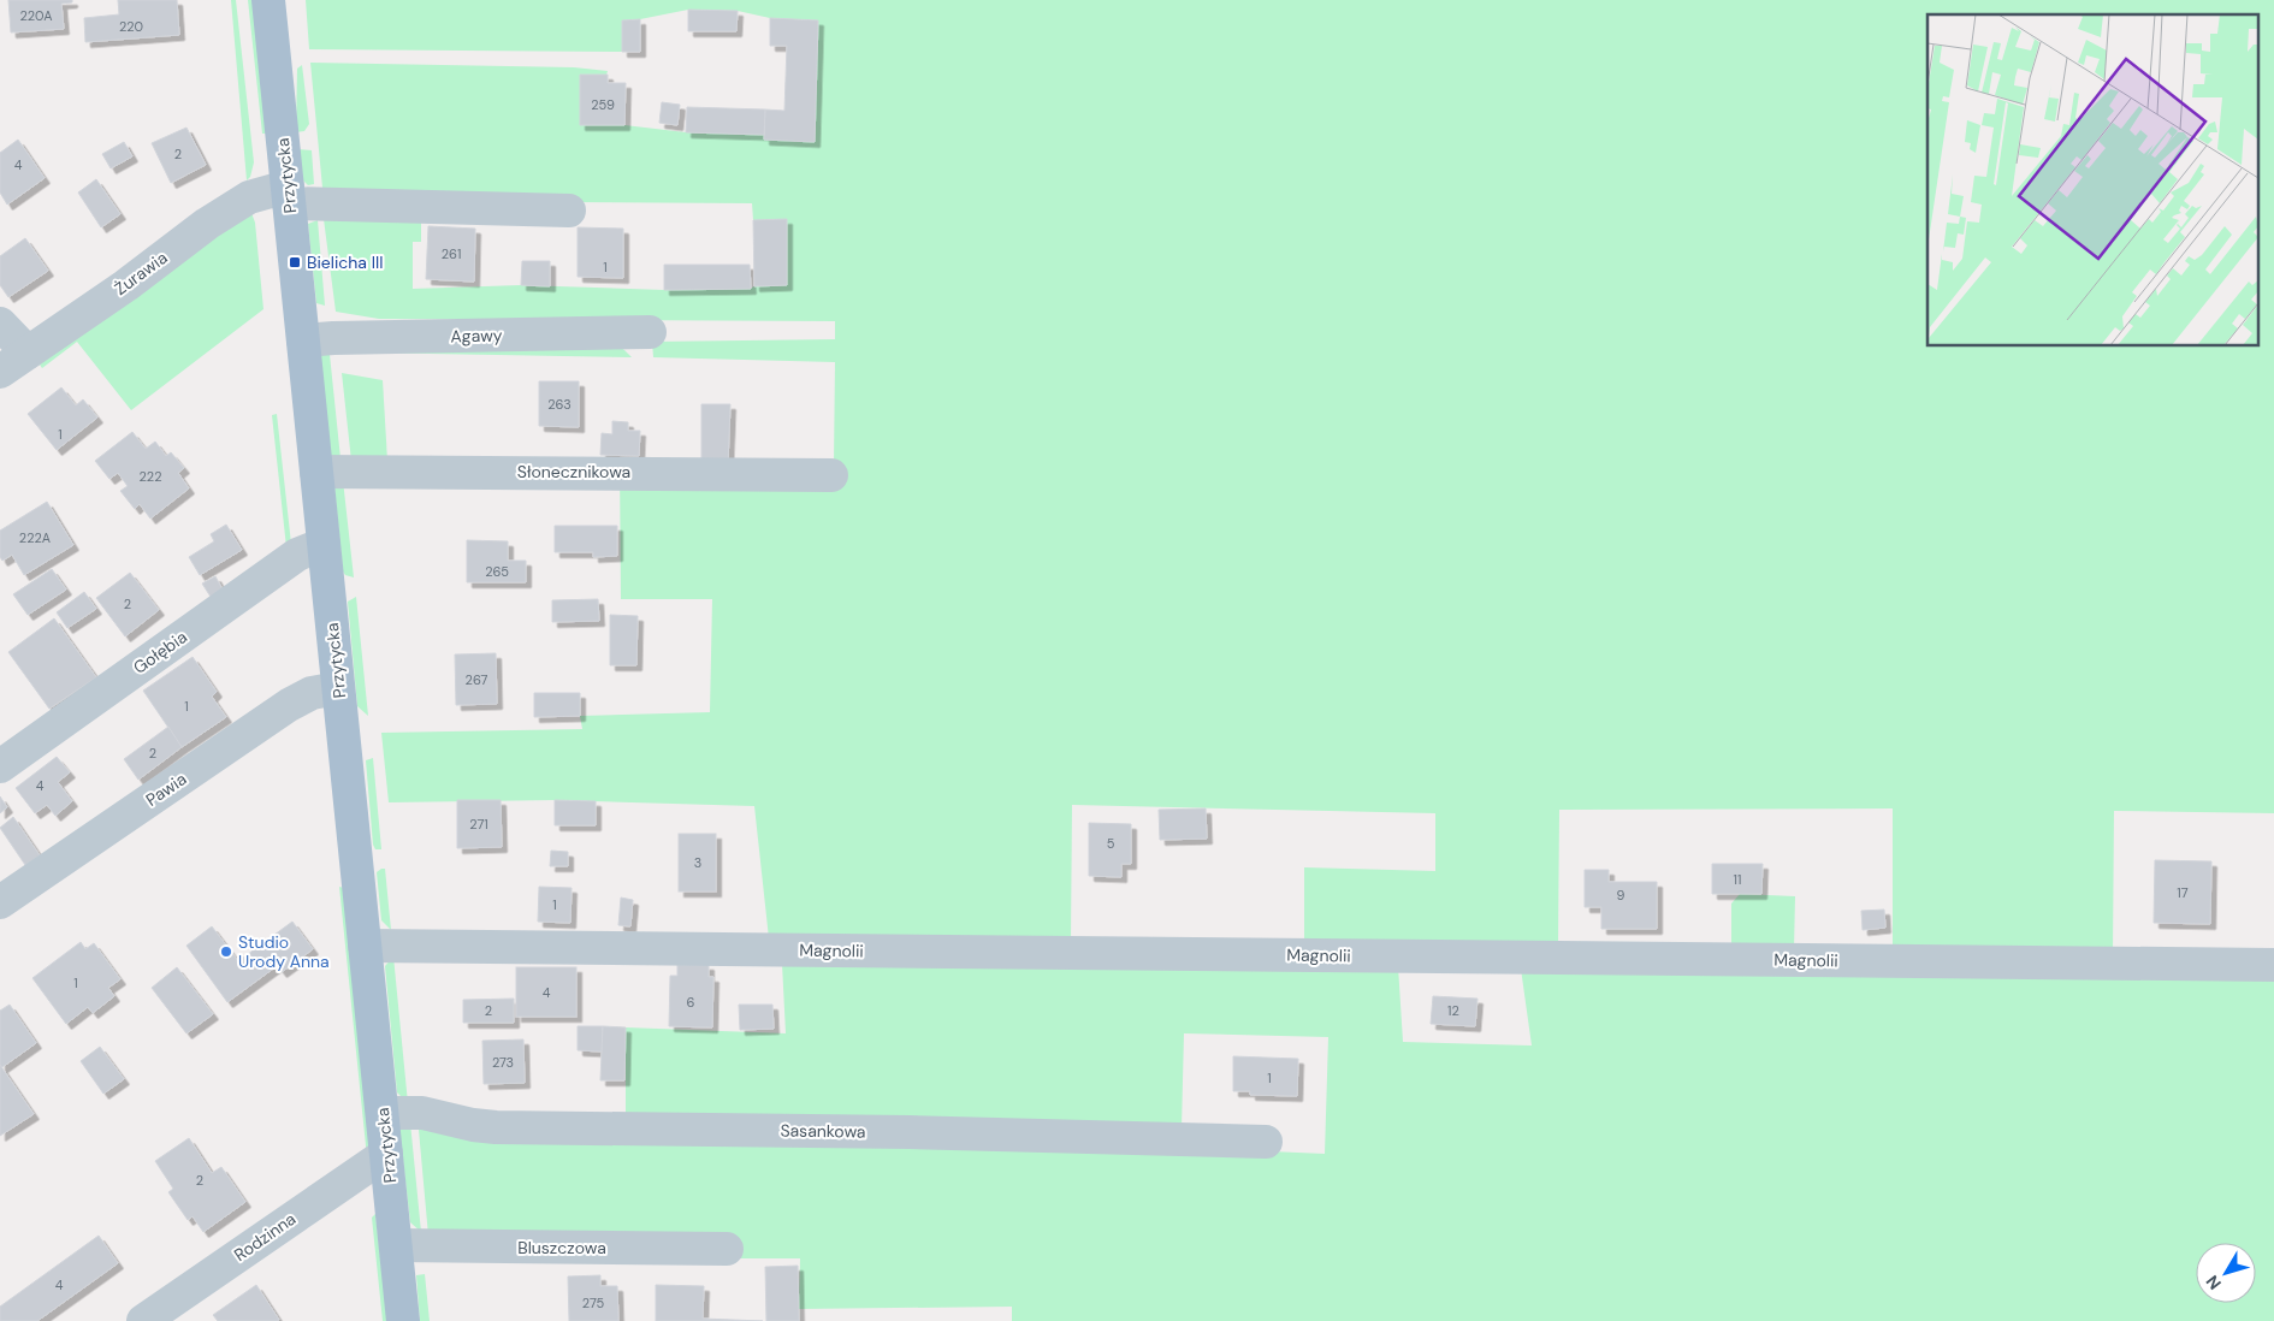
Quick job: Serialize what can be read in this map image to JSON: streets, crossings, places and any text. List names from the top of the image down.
{
  "streets": {
    "main road": ["Przytycka"],
    "street": [
      "Żurawia",
      "Agawy",
      "Słonecznikowa",
      "Gołębia",
      "Pawia",
      "Magnolii",
      "Sasankowa",
      "Rodzinna",
      "Bluszczowa"
    ]
  },
  "crossings": [
    ["Przytycka", "Żurawia"],
    ["Przytycka", "Agawy"],
    ["Przytycka", "Słonecznikowa"],
    ["Przytycka", "Gołębia"],
    ["Przytycka", "Pawia"],
    ["Przytycka", "Magnolii"],
    ["Przytycka", "Sasankowa"],
    ["Przytycka", "Rodzinna"],
    ["Przytycka", "Bluszczowa"]
  ],
  "places": {
    "transit": ["Bielicha III"],
    "other": ["Studio Urody Anna"]
  },
  "house_numbers": [
    "220A",
    "220",
    "259",
    "2",
    "4",
    "261",
    "1",
    "263",
    "1",
    "222",
    "222A",
    "265",
    "2",
    "267",
    "1",
    "2",
    "4",
    "271",
    "5",
    "3",
    "11",
    "17",
    "9",
    "1",
    "1",
    "4",
    "6",
    "2",
    "12",
    "273",
    "1",
    "2",
    "4",
    "275"
  ],
  "north": "bottom left"
}
